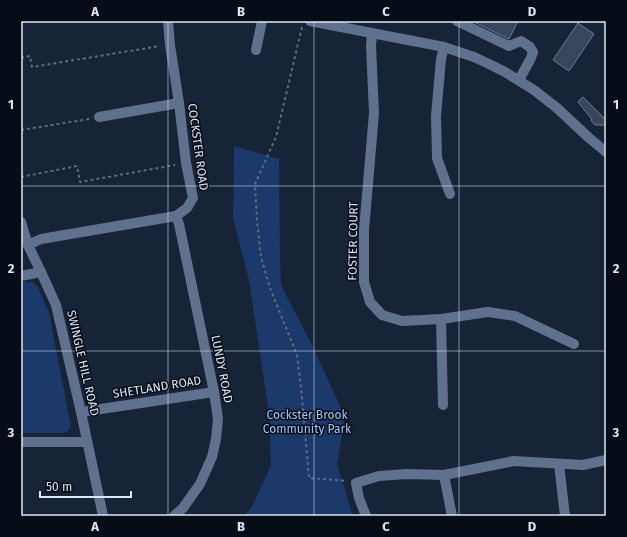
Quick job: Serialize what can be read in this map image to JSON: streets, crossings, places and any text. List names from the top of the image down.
{
  "streets": {
    "street": [
      "COCKSTER ROAD",
      "FOSTER COURT",
      "SWINGLE HILL ROAD",
      "LUNDY ROAD",
      "SHETLAND ROAD"
    ]
  },
  "crossings": [
    ["COCKSTER ROAD", "LUNDY ROAD"],
    ["SWINGLE HILL ROAD", "SHETLAND ROAD"],
    ["LUNDY ROAD", "SHETLAND ROAD"]
  ],
  "parks": ["Cockster Brook Community Park"],
  "scale_bar": "50 m",
  "grid": {
    "columns": [
      "A",
      "B",
      "C",
      "D"
    ],
    "rows": ["1", "2", "3"]
  }
}
